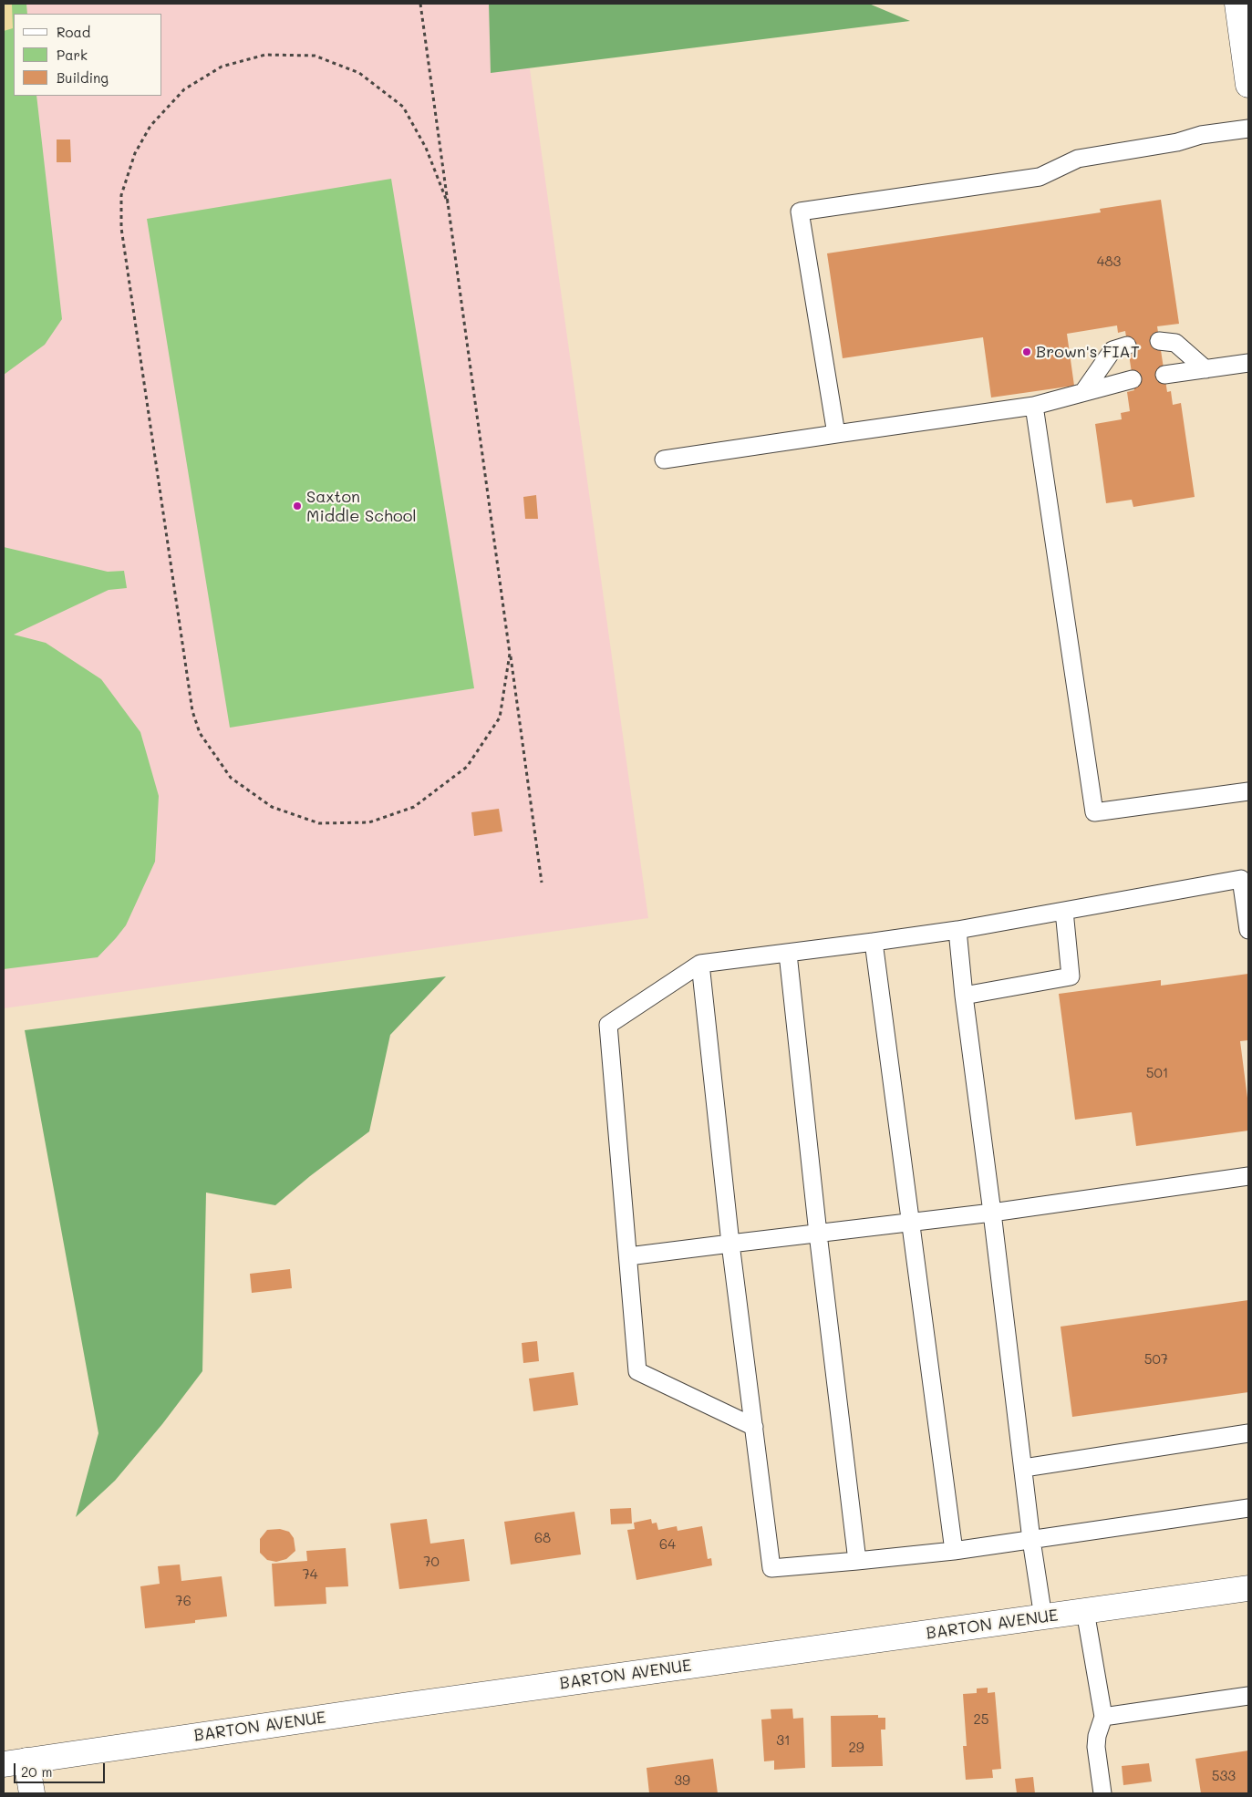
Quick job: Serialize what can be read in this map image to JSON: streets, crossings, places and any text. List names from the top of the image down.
{
  "streets": {
    "street": ["BARTON AVENUE"]
  },
  "places": ["Brown's FIAT", "Saxton Middle School"],
  "house_numbers": [
    "483",
    "501",
    "507",
    "68",
    "64",
    "70",
    "74",
    "76",
    "25",
    "31",
    "29",
    "533",
    "39"
  ],
  "legend": ["Road", "Park", "Building"],
  "scale_bar": "20 m"
}
